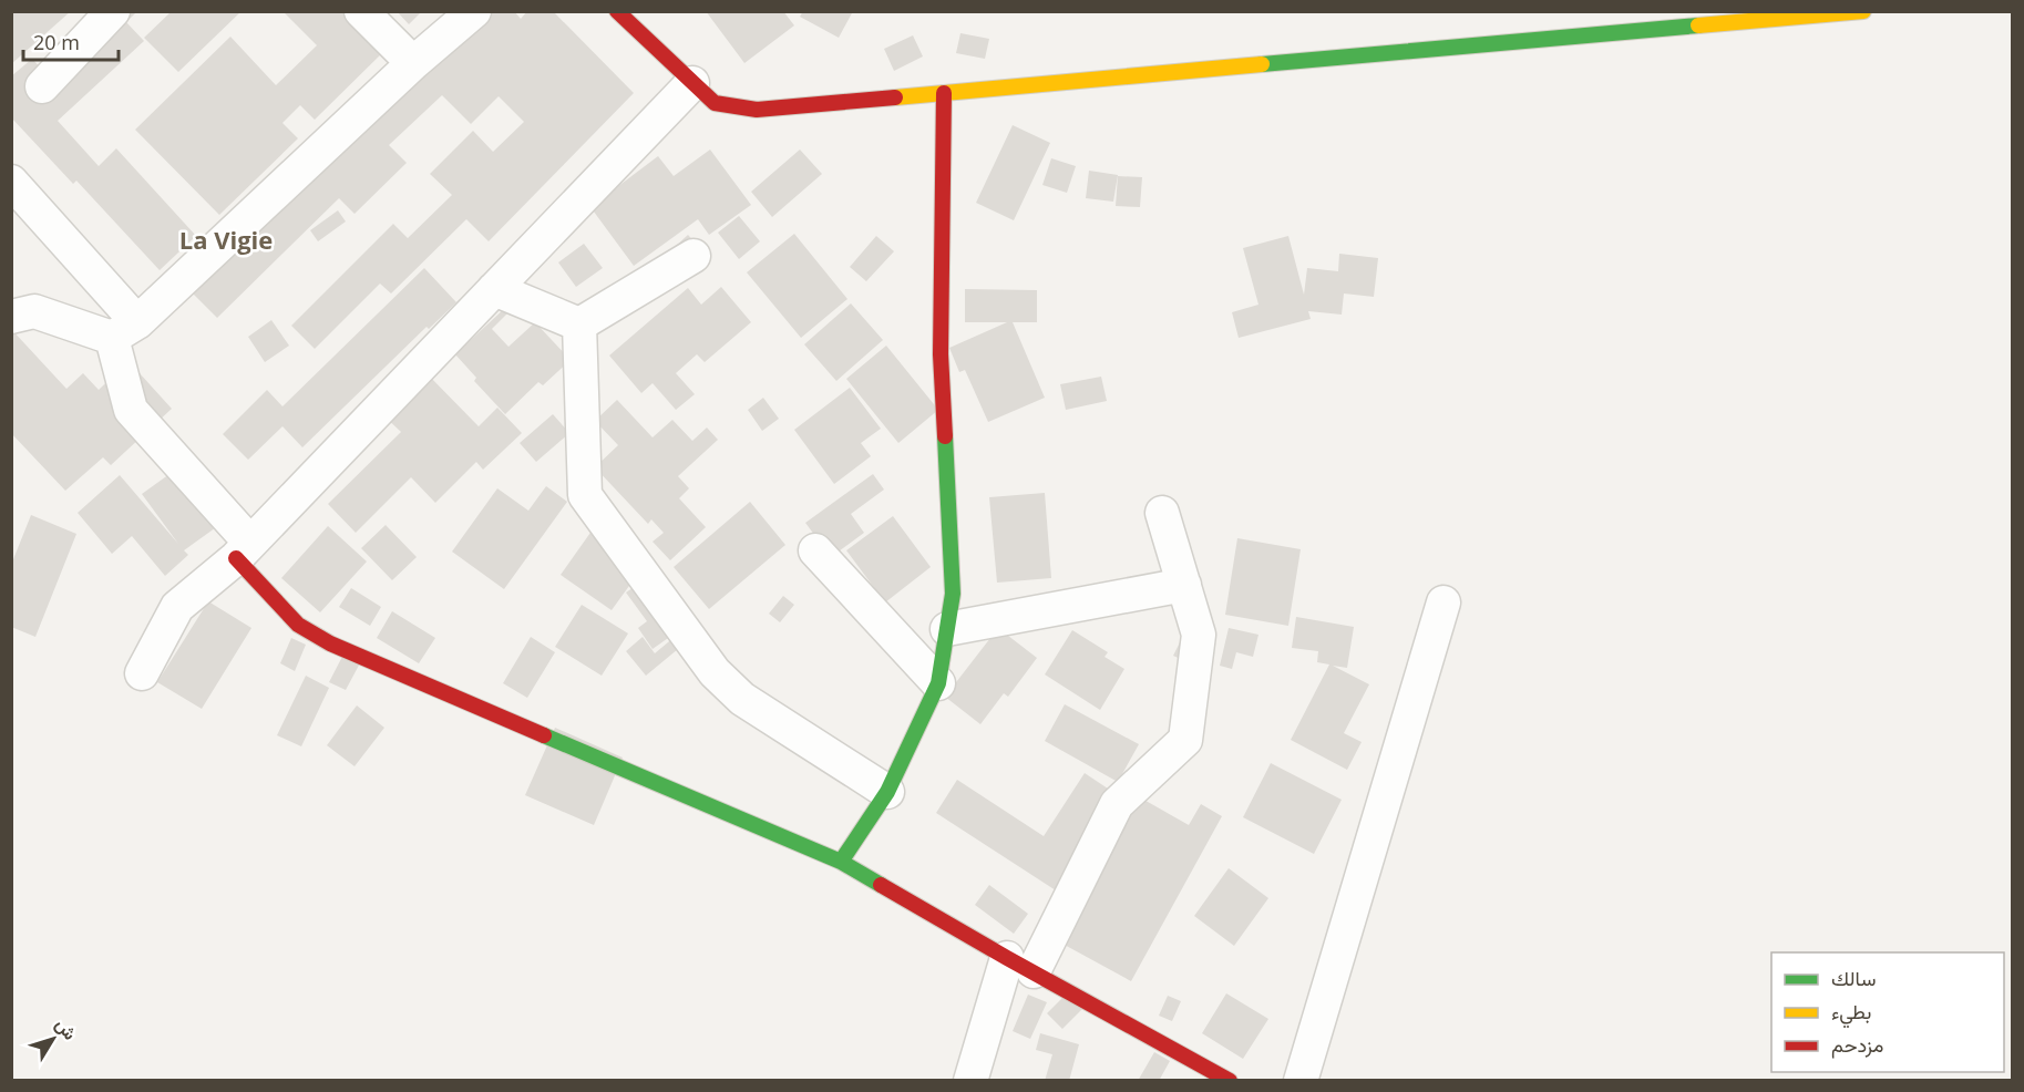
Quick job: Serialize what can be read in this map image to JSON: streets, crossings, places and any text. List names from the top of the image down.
{
  "districts": ["La Vigie"],
  "legend": ["سالك", "بطيء", "مزدحم"],
  "scale_bar": "20 m",
  "north": "top right"
}
